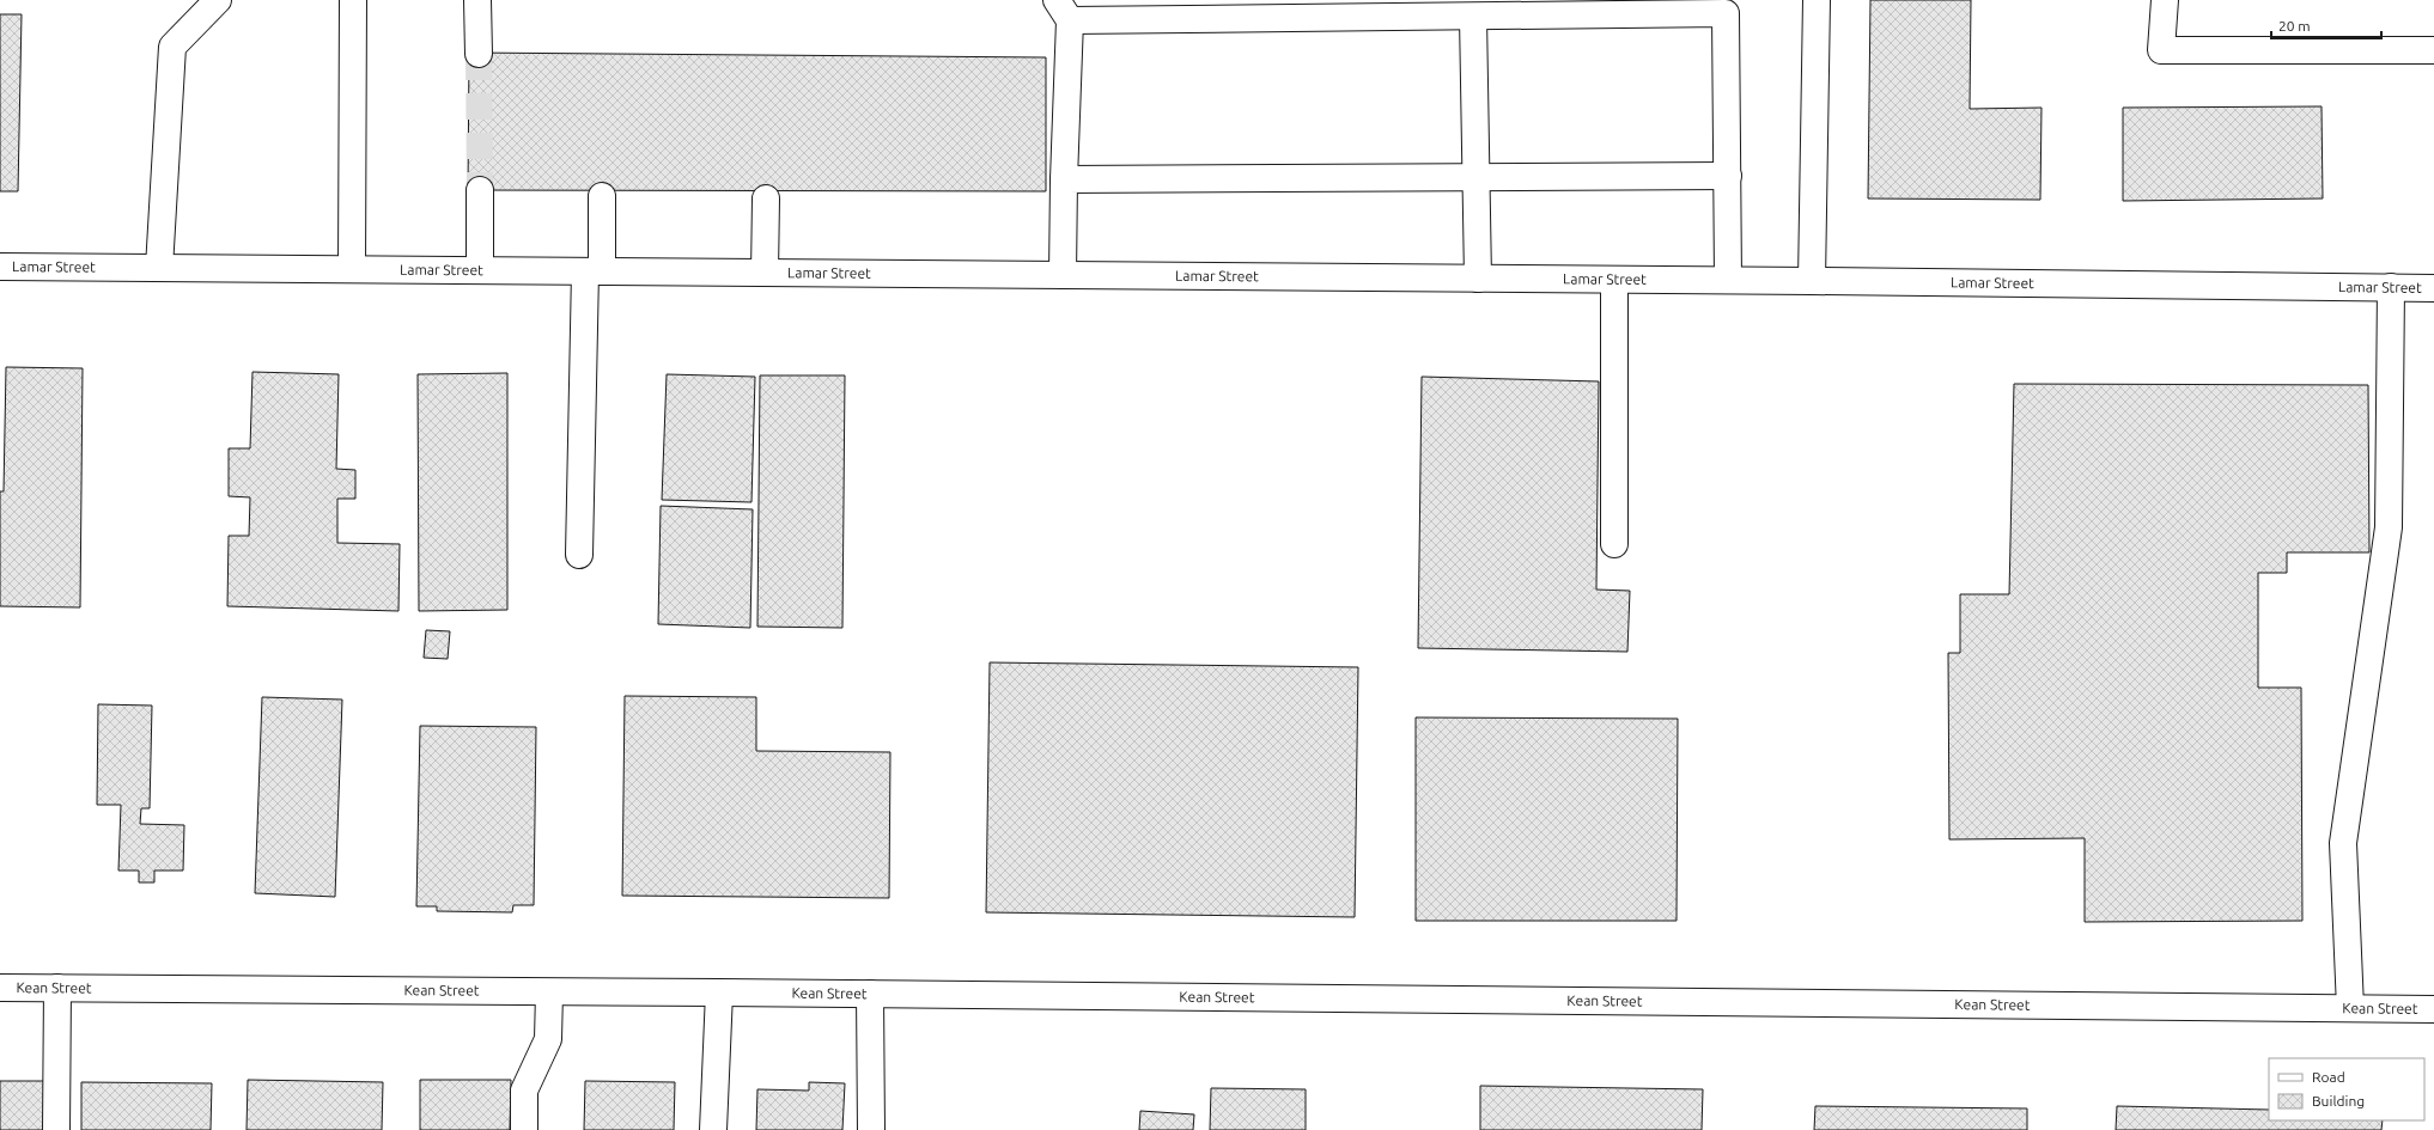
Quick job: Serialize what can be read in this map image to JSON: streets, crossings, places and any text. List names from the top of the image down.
{
  "streets": {
    "street": ["Lamar Street", "Kean Street"]
  },
  "legend": ["Road", "Building"],
  "scale_bar": "20 m"
}
